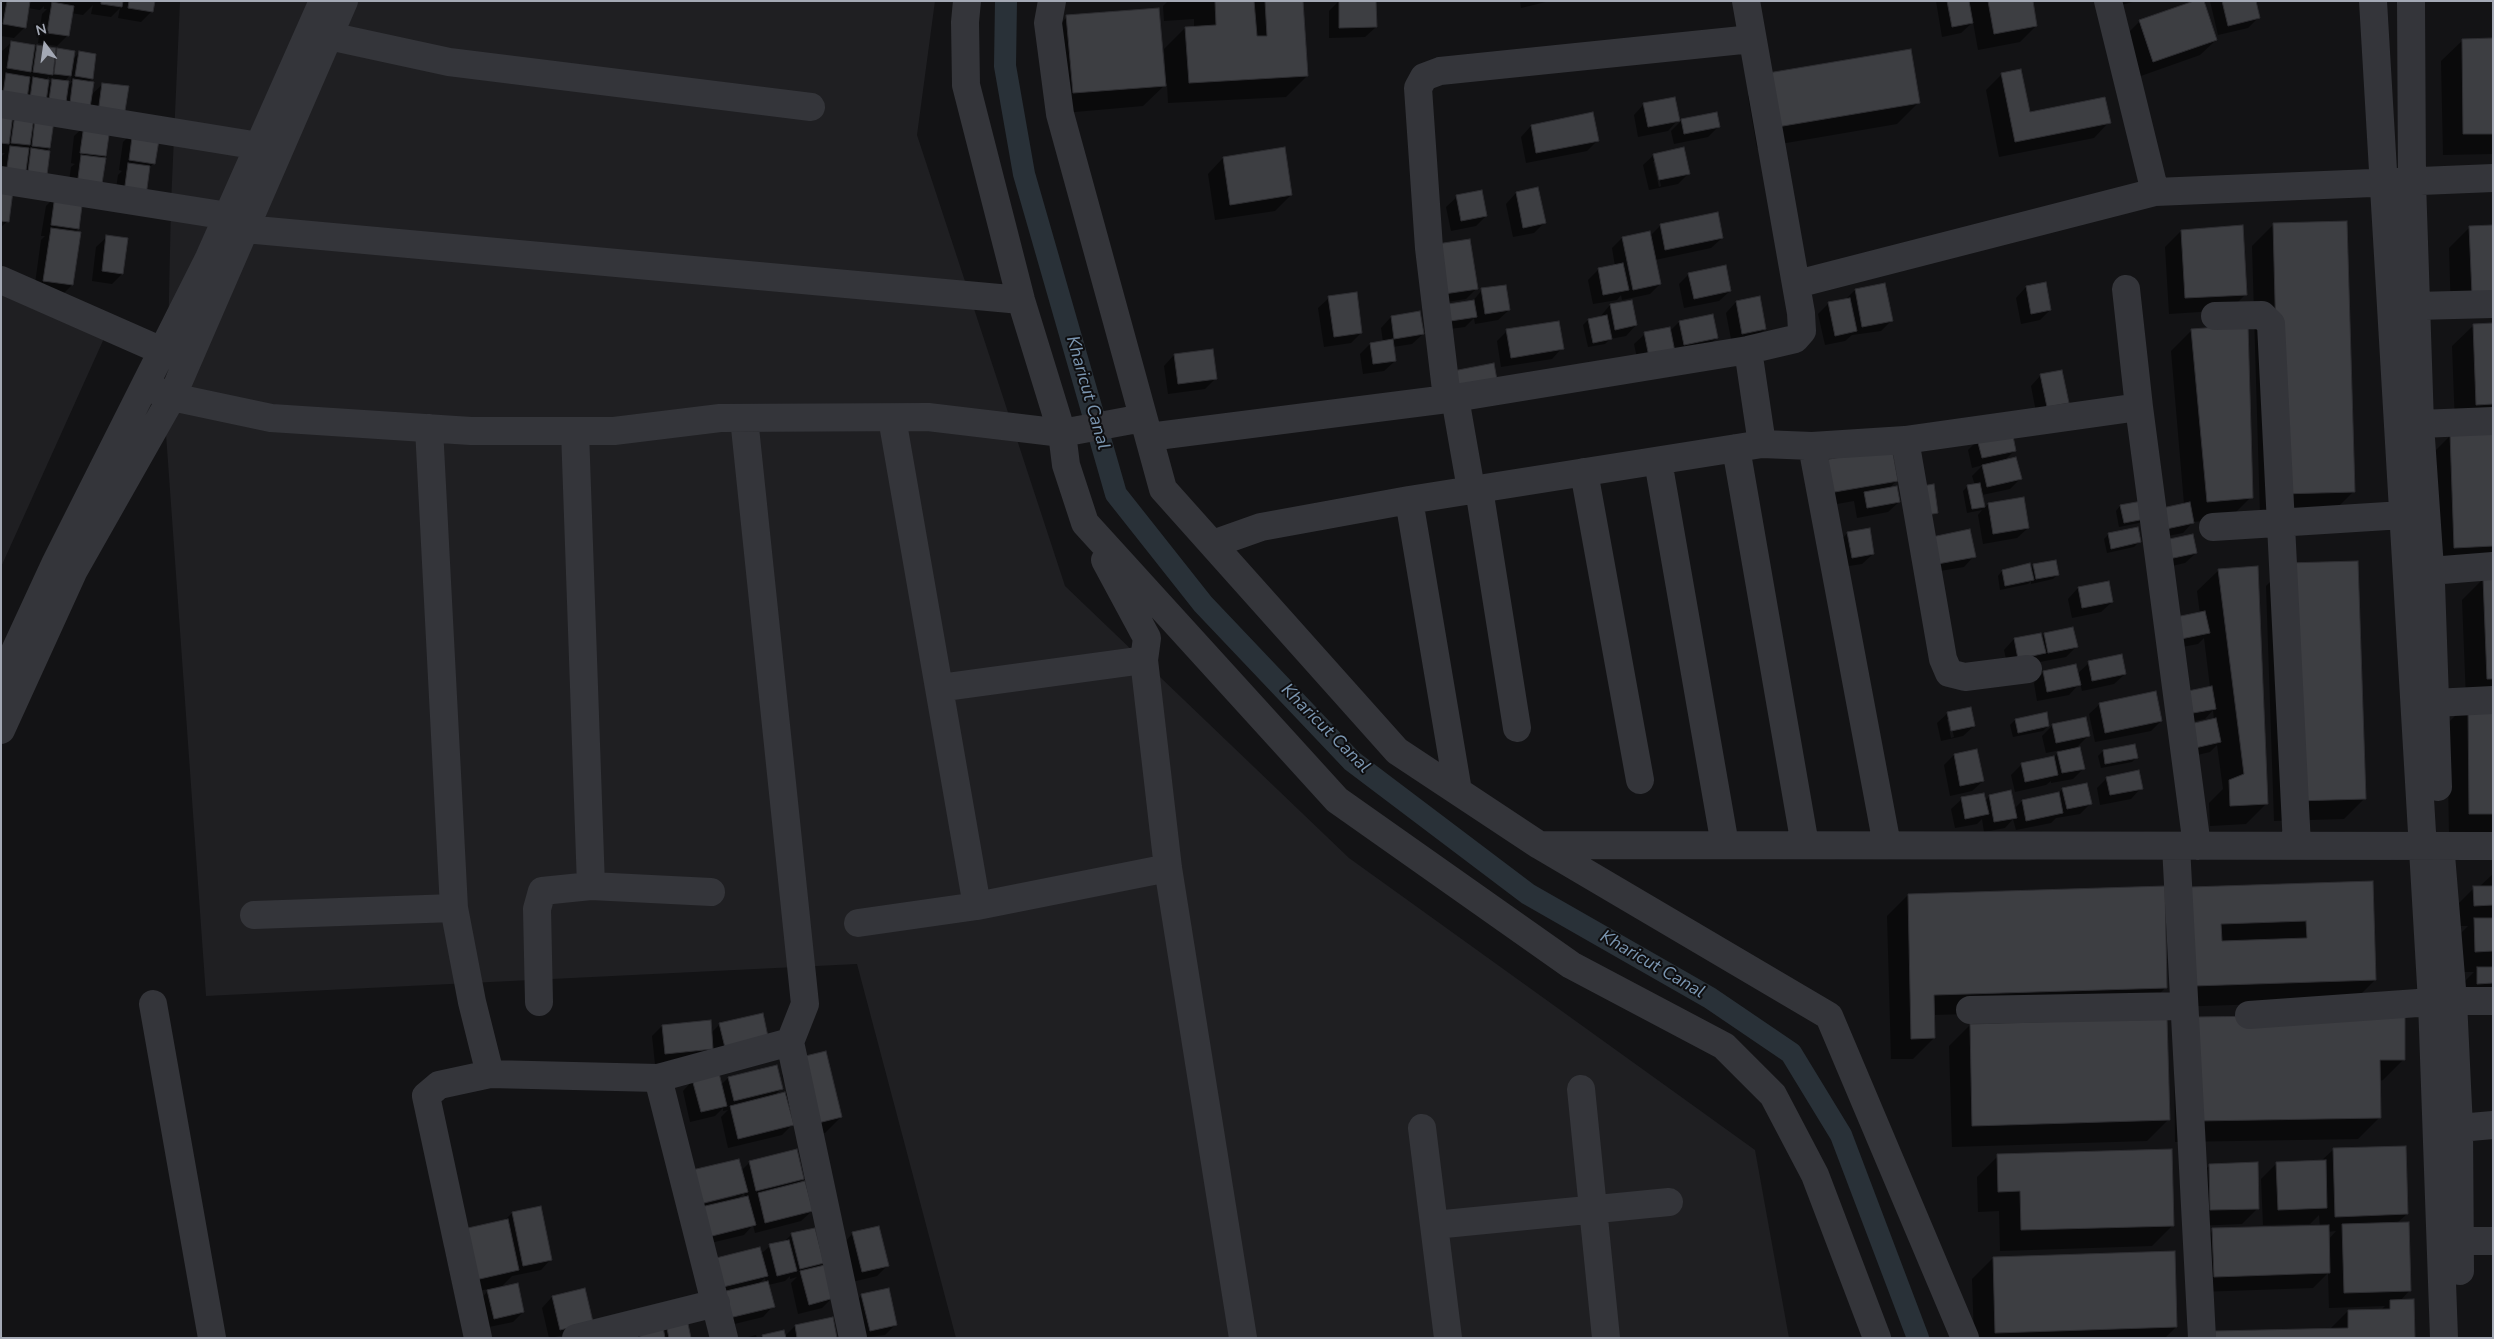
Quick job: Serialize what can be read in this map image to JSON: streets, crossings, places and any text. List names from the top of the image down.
{
  "water": ["Kharicut Canal"],
  "north": "top"
}
